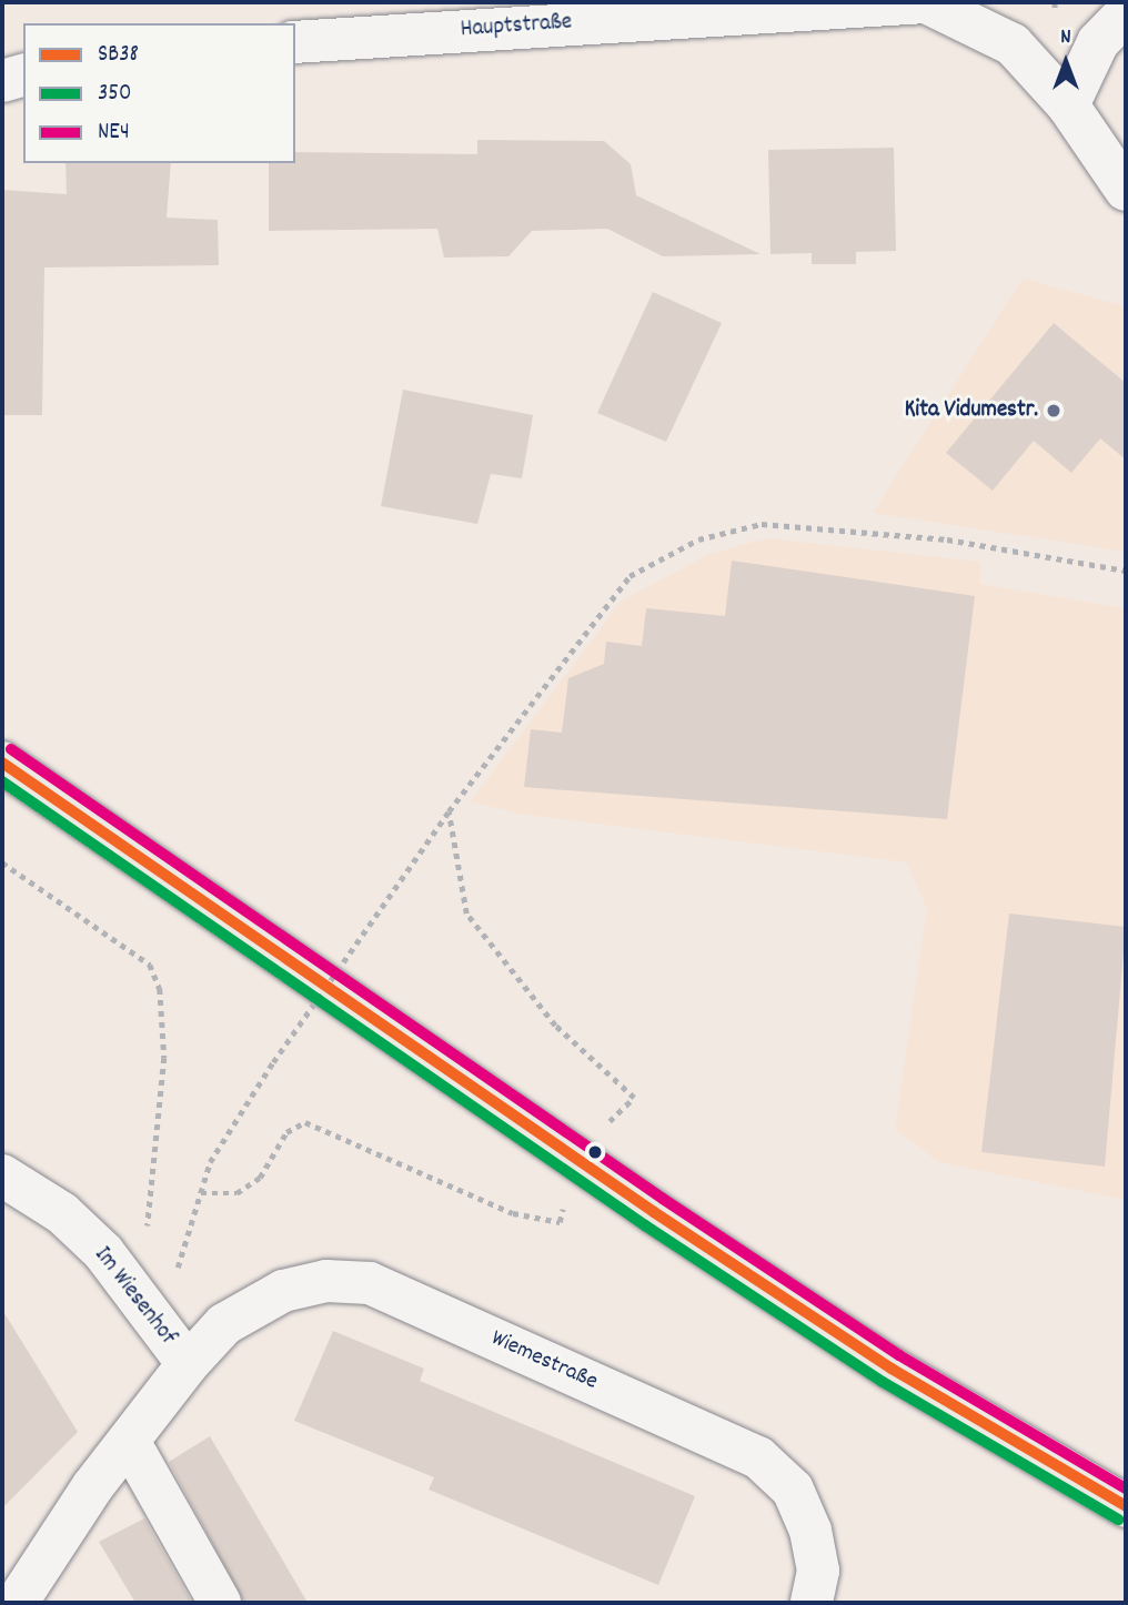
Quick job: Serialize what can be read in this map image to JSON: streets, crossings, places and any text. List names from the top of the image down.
{
  "streets": {
    "street": ["Hauptstraße", "Im Wiesenhof", "Wiemestraße"]
  },
  "crossings": [
    ["Im Wiesenhof", "Wiemestraße"]
  ],
  "places": ["Kita Vidumestr."],
  "lines": ["transit line NE4", "transit line SB38", "transit line 350"],
  "legend": ["SB38", "350", "NE4"],
  "north": "top"
}
